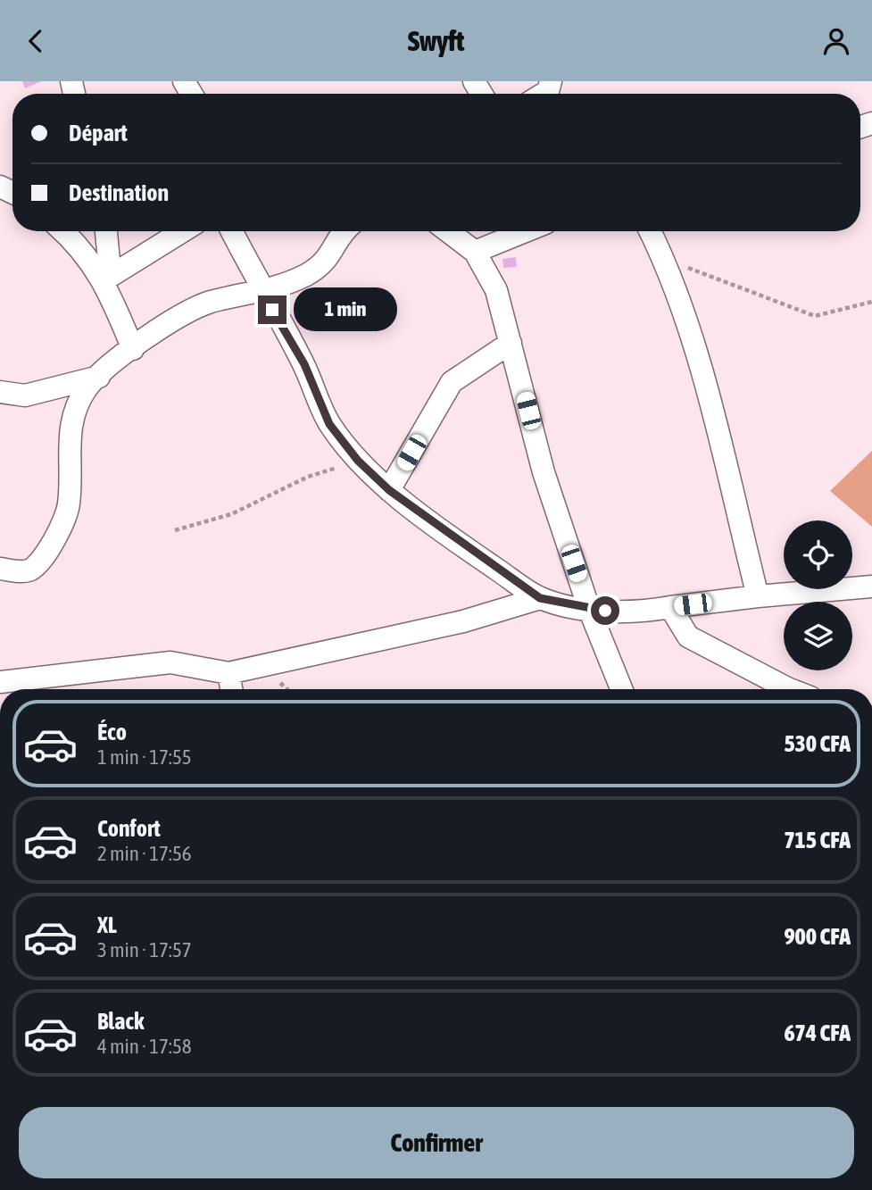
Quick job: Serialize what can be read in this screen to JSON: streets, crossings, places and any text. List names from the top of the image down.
{
  "page": {
    "header": "Swyft",
    "banner": ["Départ", "Destination"],
    "bubble": "1 min",
    "list": [
      {
        "name": "Éco",
        "note": "1 min · 17:55",
        "value": "530 CFA"
      },
      {
        "name": "Confort",
        "note": "2 min · 17:56",
        "value": "715 CFA"
      },
      {
        "name": "XL",
        "note": "3 min · 17:57",
        "value": "900 CFA"
      },
      {
        "name": "Black",
        "note": "4 min · 17:58",
        "value": "674 CFA"
      }
    ],
    "buttons": "Confirmer"
  }
}
